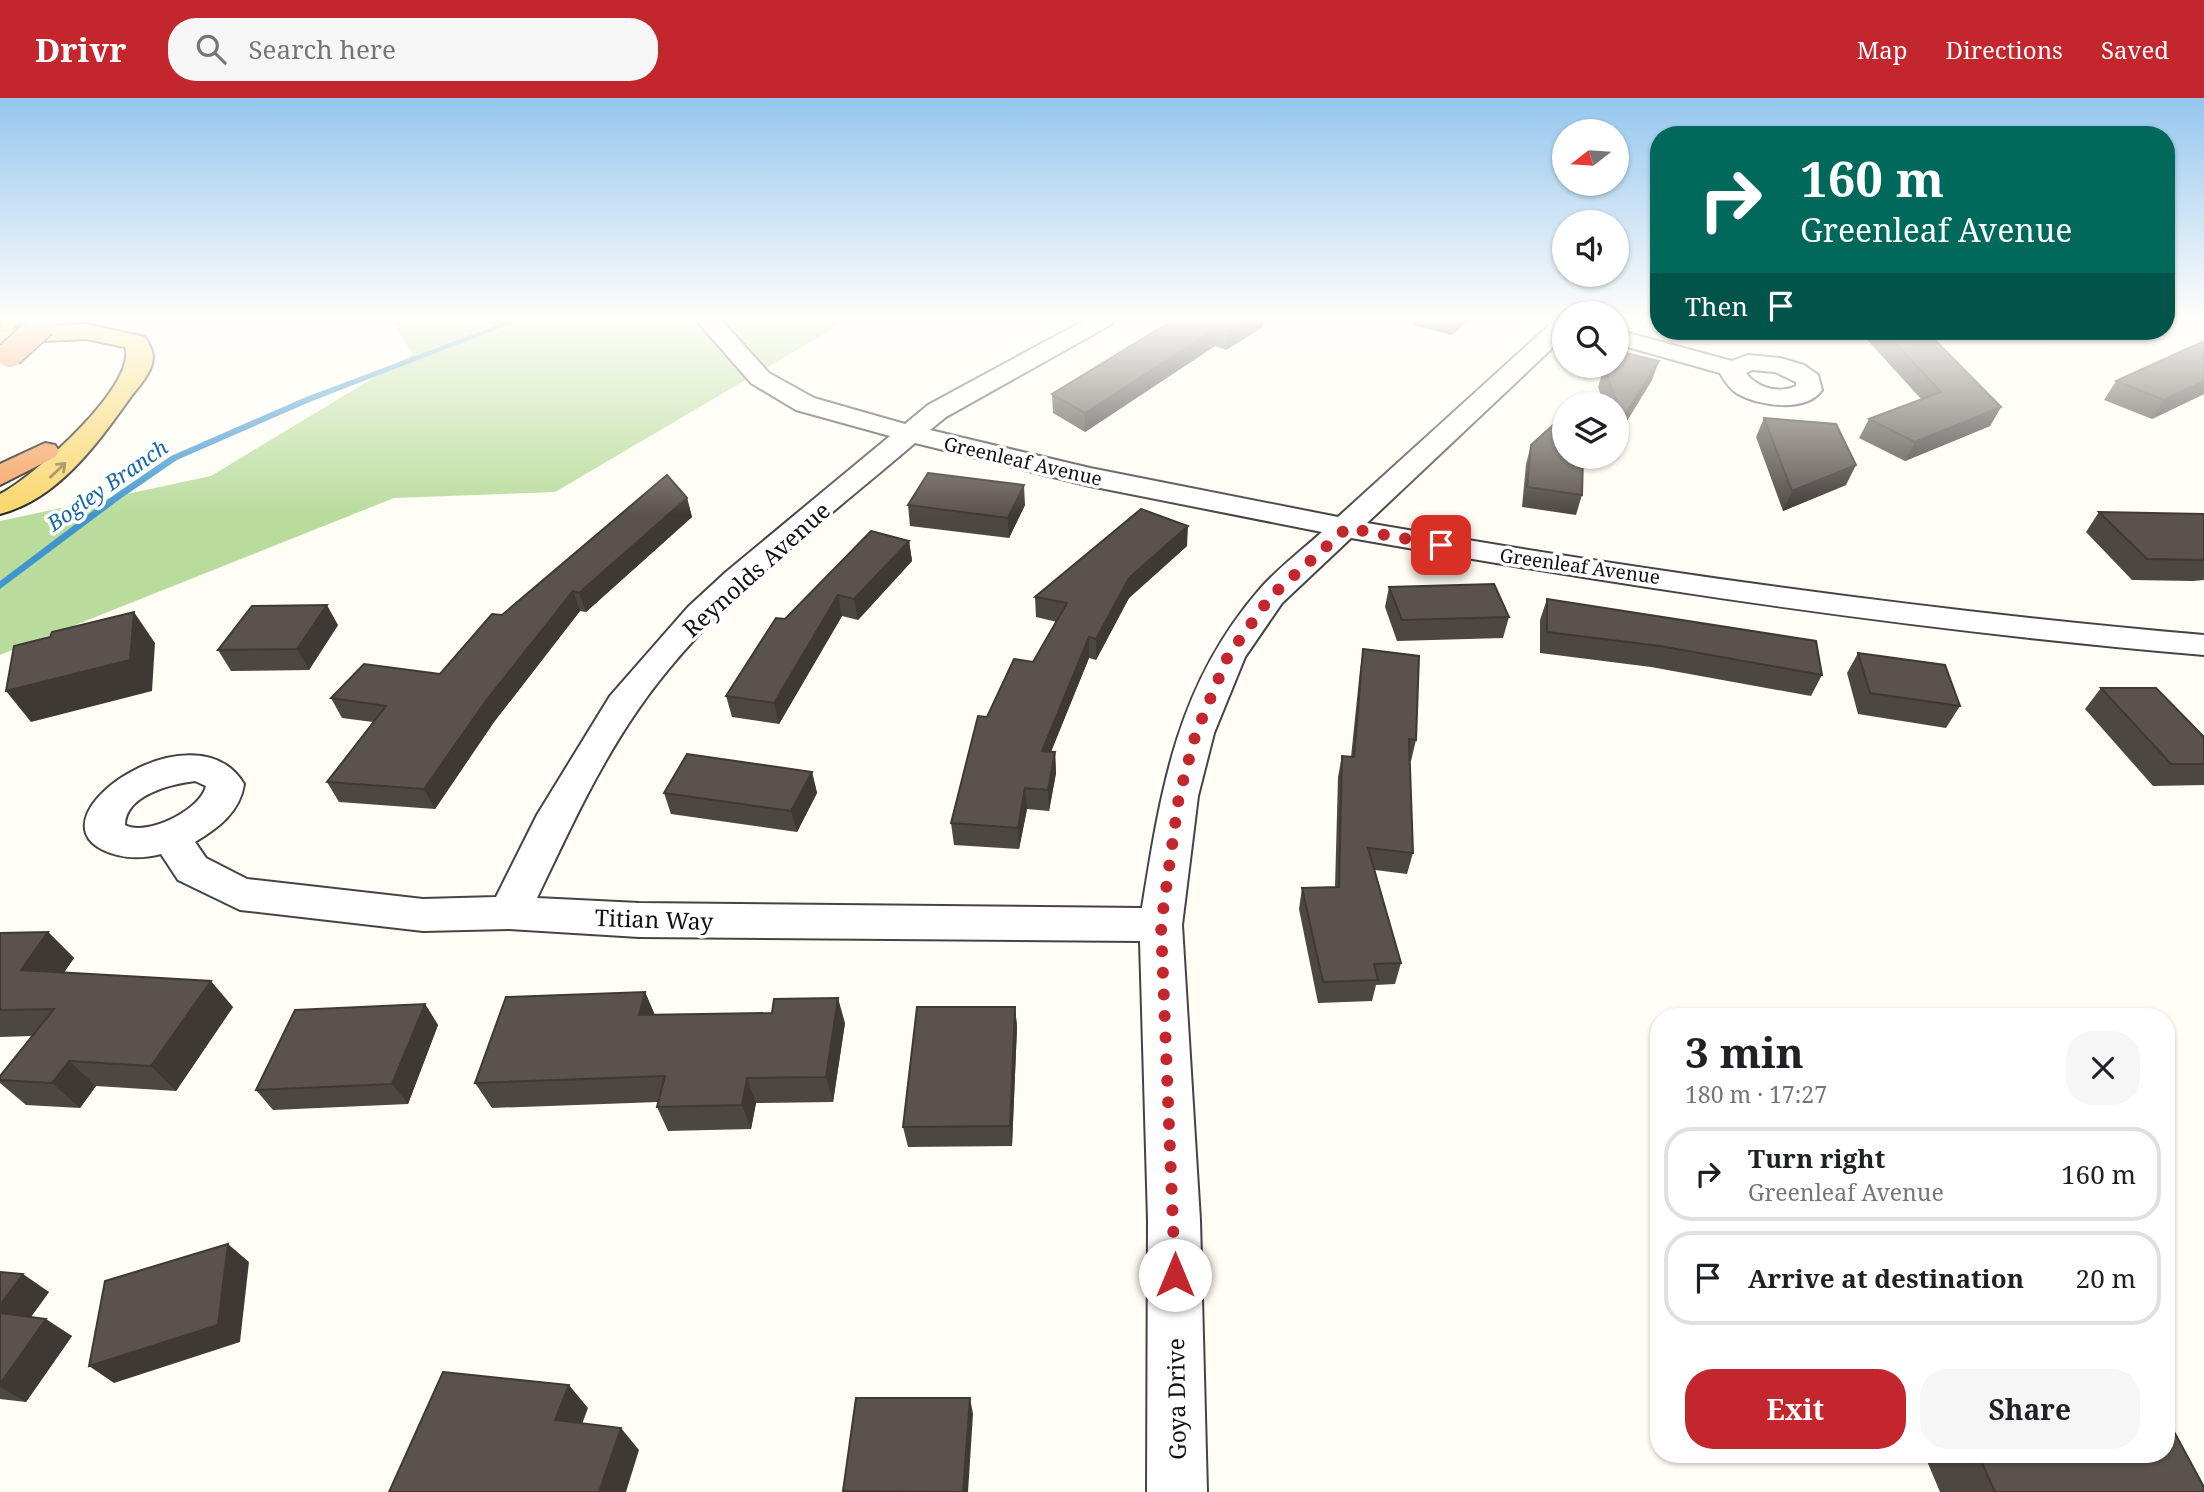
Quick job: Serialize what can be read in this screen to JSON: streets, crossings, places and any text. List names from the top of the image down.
{
  "streets": {
    "street": [
      "Greenleaf Avenue",
      "Reynolds Avenue",
      "Titian Way",
      "Goya Drive"
    ]
  },
  "crossings": [
    ["Greenleaf Avenue", "Reynolds Avenue"],
    ["Greenleaf Avenue", "Goya Drive"],
    ["Reynolds Avenue", "Titian Way"],
    ["Titian Way", "Goya Drive"]
  ],
  "water": ["Bogley Branch"],
  "north": "left",
  "page": {
    "header": "Drivr",
    "search": "Search here",
    "nav": ["Map", "Directions", "Saved"],
    "turn": ["160 m", "Greenleaf Avenue"],
    "then": "Then",
    "heading": ["3 min", "180 m · 17:27"],
    "list": [
      {
        "name": "Turn right",
        "note": "Greenleaf Avenue",
        "value": "160 m"
      },
      {
        "name": "Arrive at destination",
        "value": "20 m"
      }
    ],
    "buttons": ["Exit", "Share"]
  }
}
